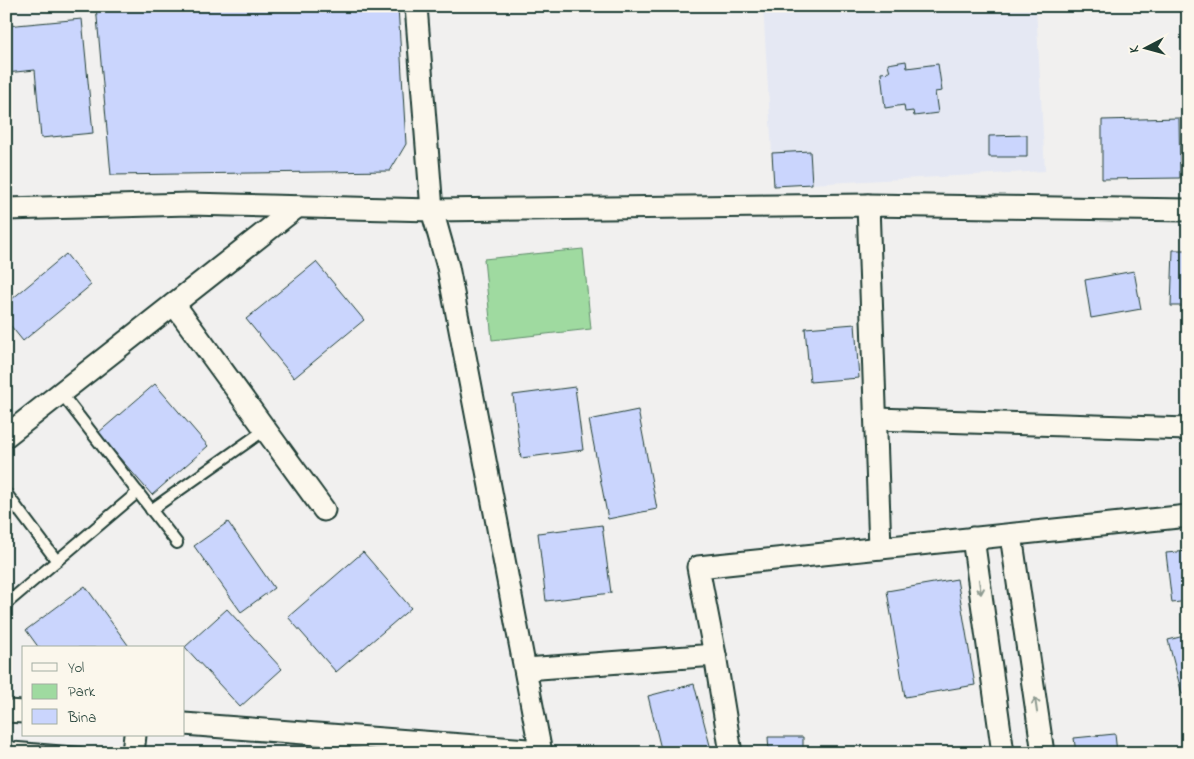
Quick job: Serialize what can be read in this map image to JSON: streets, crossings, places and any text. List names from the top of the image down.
{
  "legend": ["Yol", "Park", "Bina"],
  "north": "left"
}
